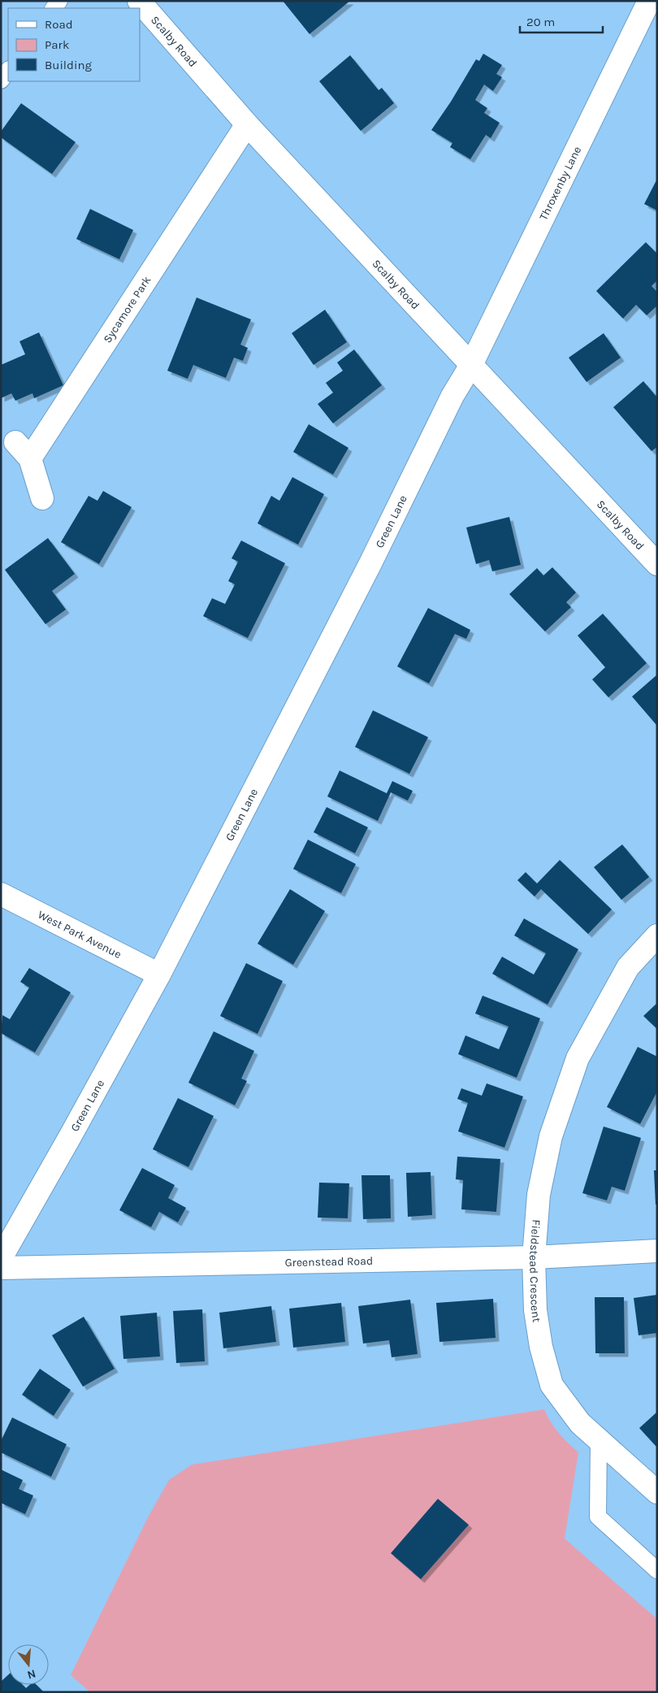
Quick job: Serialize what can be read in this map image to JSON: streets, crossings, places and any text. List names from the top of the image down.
{
  "streets": {
    "main road": [
      "Scalby Road",
      "Throxenby Lane",
      "Sycamore Park",
      "Green Lane",
      "West Park Avenue",
      "Greenstead Road",
      "Fieldstead Crescent"
    ]
  },
  "crossings": [
    ["Scalby Road", "Throxenby Lane"],
    ["Scalby Road", "Sycamore Park"],
    ["Scalby Road", "Green Lane"],
    ["Throxenby Lane", "Green Lane"],
    ["Green Lane", "West Park Avenue"],
    ["Greenstead Road", "Fieldstead Crescent"]
  ],
  "legend": ["Road", "Park", "Building"],
  "scale_bar": "20 m",
  "north": "bottom"
}
